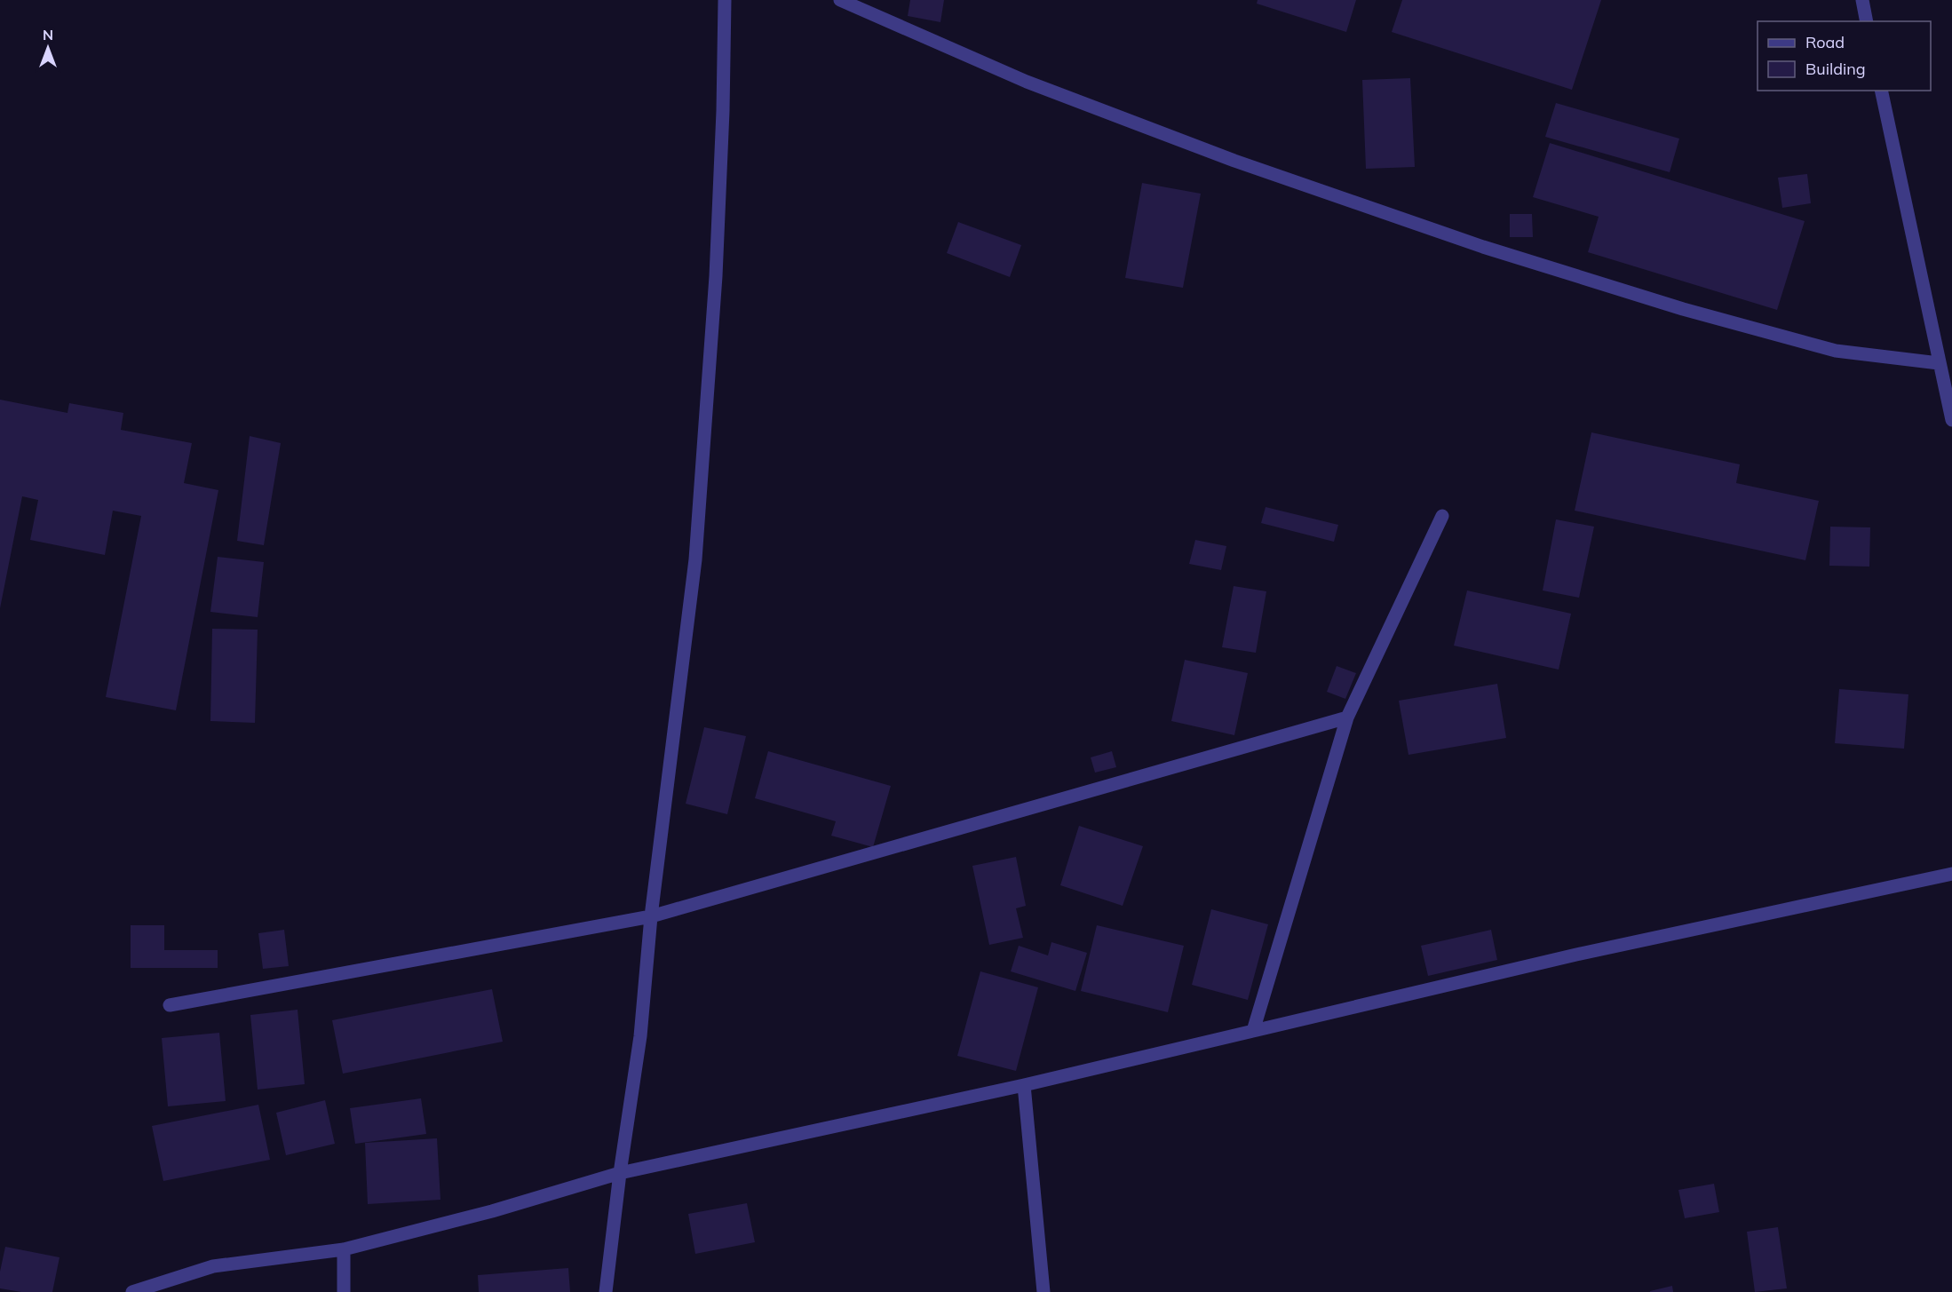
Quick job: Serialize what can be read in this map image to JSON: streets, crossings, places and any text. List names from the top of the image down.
{
  "legend": ["Road", "Building"],
  "north": "top"
}
